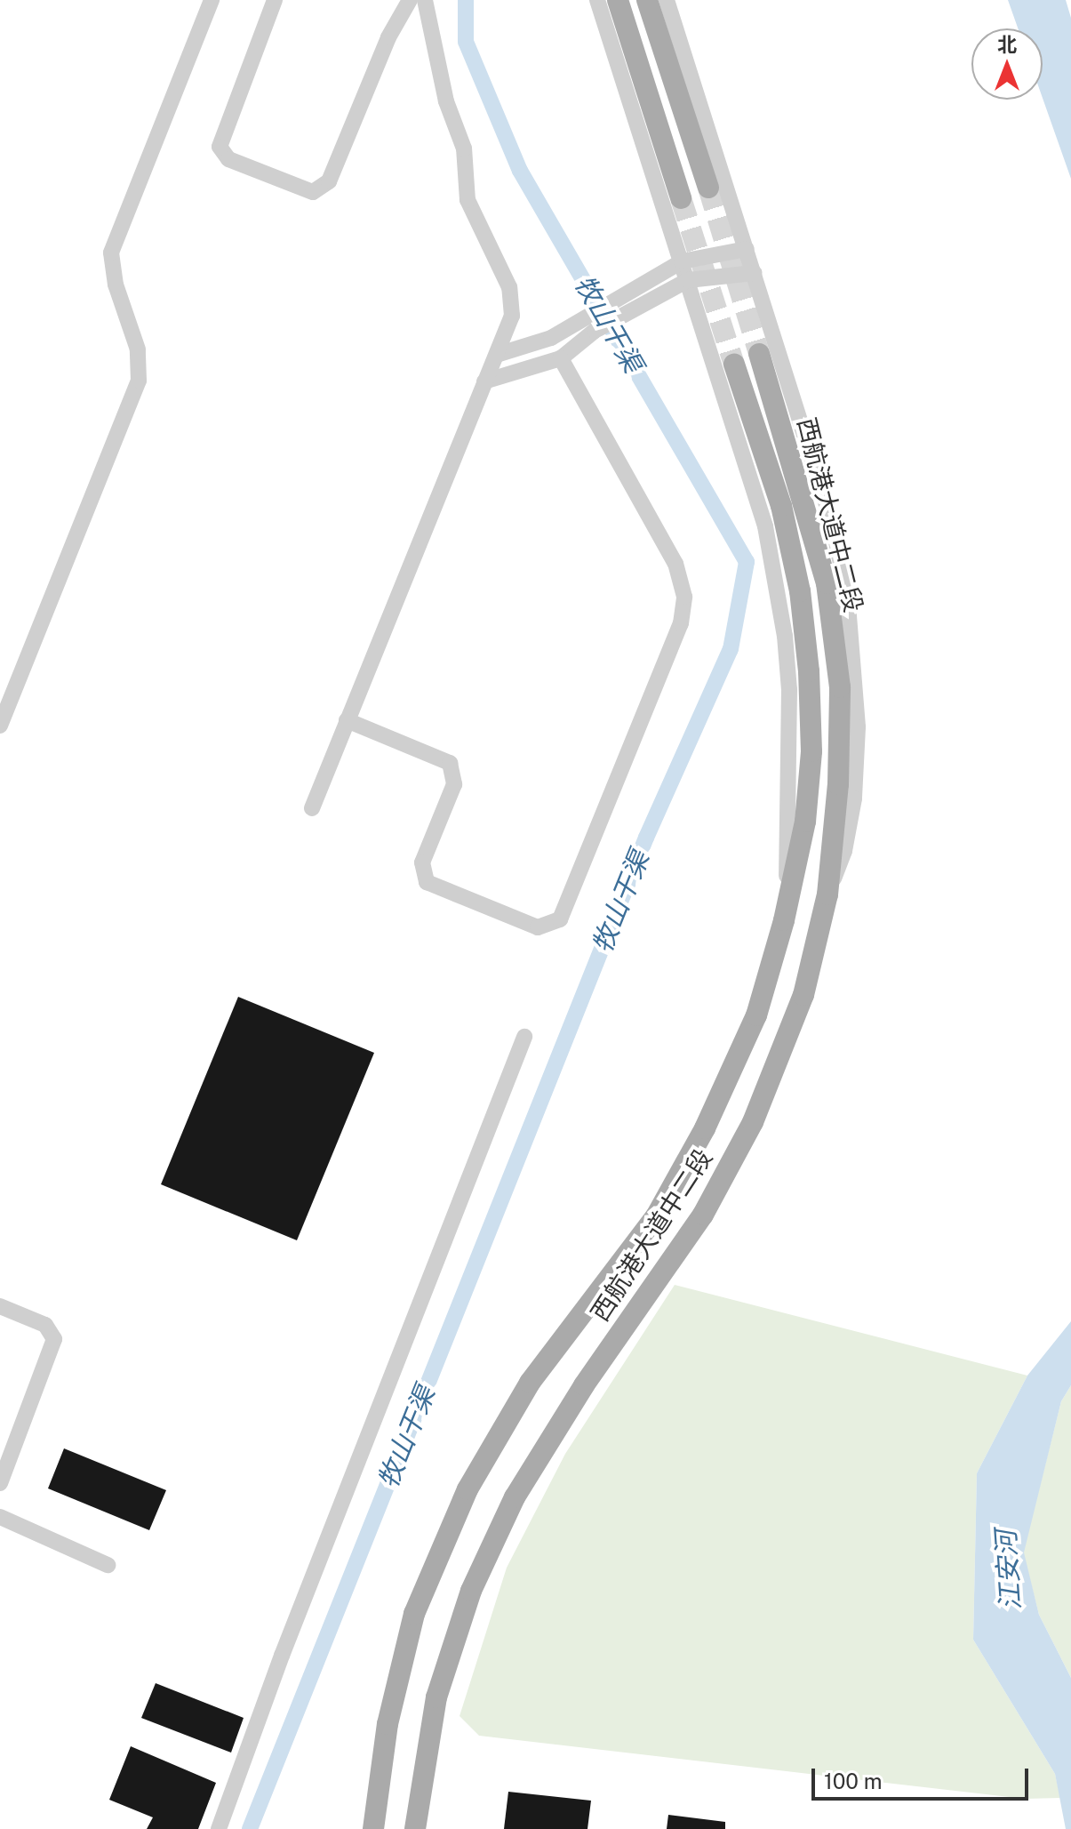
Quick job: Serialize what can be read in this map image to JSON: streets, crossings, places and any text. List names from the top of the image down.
{
  "streets": {
    "main road": ["西航港大道中二段"]
  },
  "water": ["牧山干渠", "江安河"],
  "scale_bar": "100 m",
  "north": "top"
}
